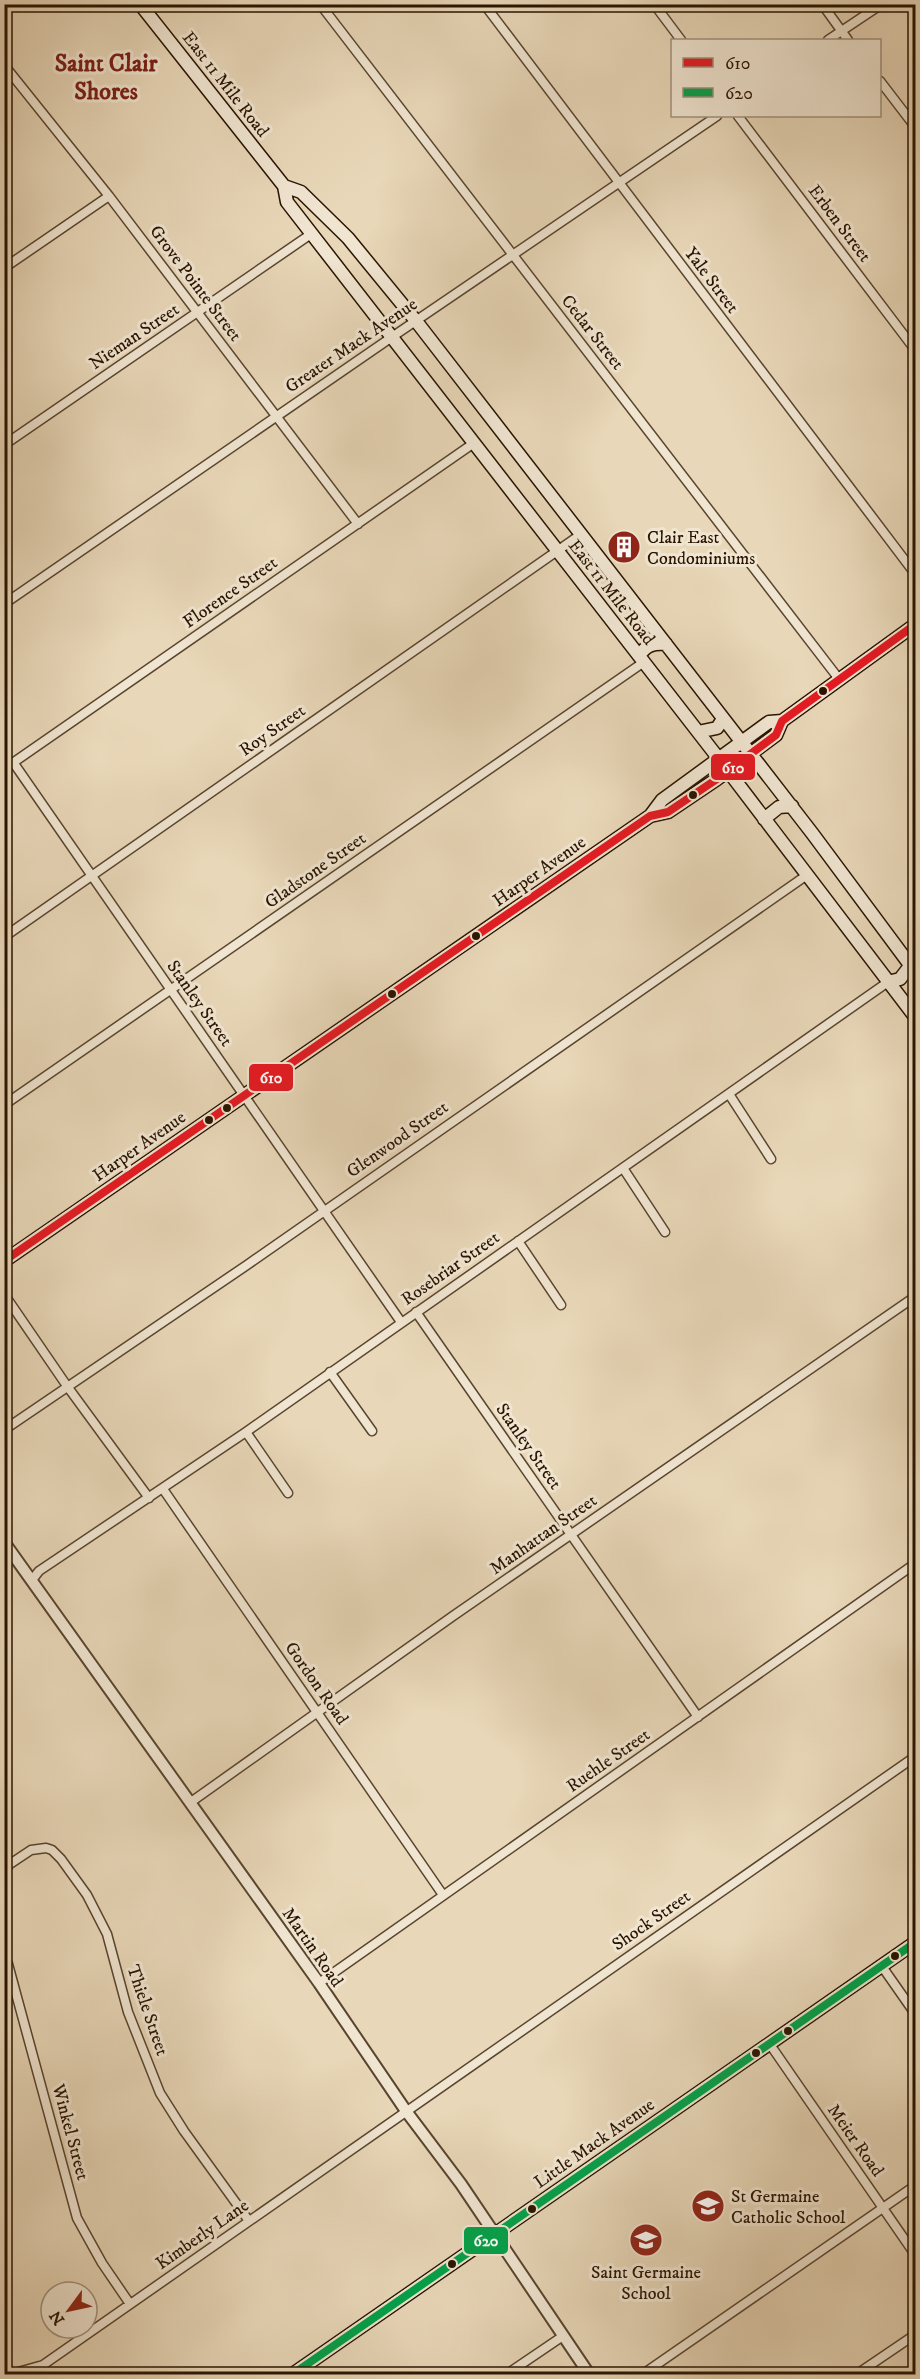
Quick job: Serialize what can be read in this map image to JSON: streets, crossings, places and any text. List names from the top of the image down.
{
  "streets": {
    "main road": ["East 11 Mile Road", "Harper Avenue", "Little Mack Avenue"],
    "street": [
      "Erben Street",
      "Yale Street",
      "Grove Pointe Street",
      "Cedar Street",
      "Nieman Street",
      "Greater Mack Avenue",
      "Florence Street",
      "Roy Street",
      "Gladstone Street",
      "Stanley Street",
      "Glenwood Street",
      "Rosebriar Street",
      "Manhattan Street",
      "Gordon Road",
      "Ruehle Street",
      "Shock Street",
      "Martin Road",
      "Thiele Street",
      "Winkel Street",
      "Meier Road",
      "Kimberly Lane"
    ]
  },
  "crossings": [
    ["East 11 Mile Road", "Nieman Street"],
    ["East 11 Mile Road", "Greater Mack Avenue"],
    ["East 11 Mile Road", "Florence Street"],
    ["East 11 Mile Road", "Roy Street"],
    ["East 11 Mile Road", "Gladstone Street"],
    ["East 11 Mile Road", "Harper Avenue"],
    ["East 11 Mile Road", "Glenwood Street"],
    ["East 11 Mile Road", "Rosebriar Street"],
    ["Yale Street", "Greater Mack Avenue"],
    ["Grove Pointe Street", "Nieman Street"],
    ["Grove Pointe Street", "Greater Mack Avenue"],
    ["Grove Pointe Street", "Florence Street"],
    ["Cedar Street", "Greater Mack Avenue"],
    ["Cedar Street", "Harper Avenue"],
    ["Florence Street", "Stanley Street"],
    ["Roy Street", "Stanley Street"],
    ["Gladstone Street", "Stanley Street"],
    ["Harper Avenue", "Stanley Street"],
    ["Stanley Street", "Glenwood Street"],
    ["Stanley Street", "Rosebriar Street"],
    ["Stanley Street", "Manhattan Street"],
    ["Stanley Street", "Ruehle Street"],
    ["Rosebriar Street", "Gordon Road"],
    ["Rosebriar Street", "Martin Road"],
    ["Manhattan Street", "Gordon Road"],
    ["Manhattan Street", "Martin Road"],
    ["Gordon Road", "Ruehle Street"],
    ["Ruehle Street", "Martin Road"],
    ["Shock Street", "Martin Road"],
    ["Shock Street", "Kimberly Lane"],
    ["Martin Road", "Little Mack Avenue"],
    ["Martin Road", "Kimberly Lane"],
    ["Thiele Street", "Kimberly Lane"],
    ["Winkel Street", "Kimberly Lane"],
    ["Meier Road", "Little Mack Avenue"]
  ],
  "districts": ["Saint Clair Shores"],
  "places": {
    "building": ["Clair East Condominiums"],
    "school or university": ["St Germaine Catholic School", "Saint Germaine School"]
  },
  "lines": ["transit line 610", "transit line 620"],
  "legend": ["610", "620"],
  "north": "bottom left"
}
